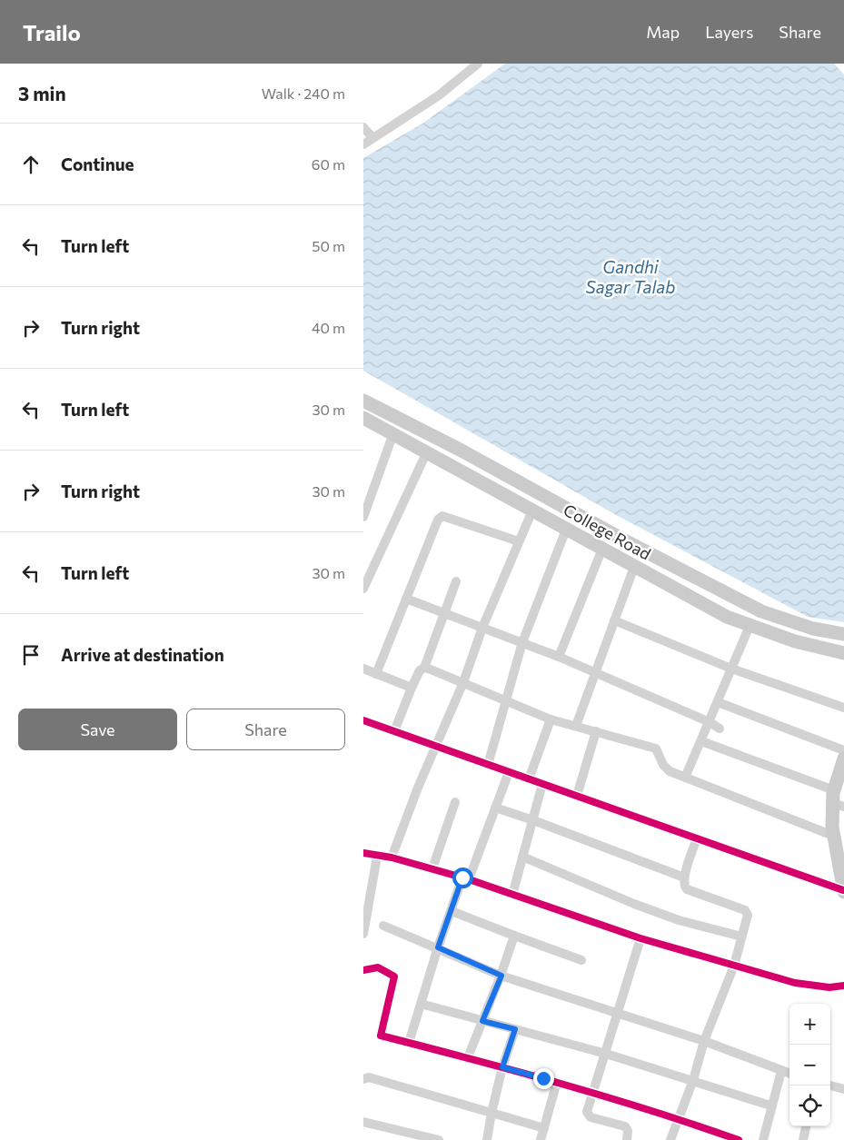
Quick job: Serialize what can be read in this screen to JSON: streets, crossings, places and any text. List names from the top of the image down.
{
  "streets": {
    "main road": ["College Road"]
  },
  "water": ["Gandhi Sagar Talab"],
  "page": {
    "header": "Trailo",
    "nav": ["Map", "Layers", "Share"],
    "heading": ["3 min", "Walk · 240 m"],
    "list": [
      ["Continue", "60 m"],
      ["Turn left", "50 m"],
      ["Turn right", "40 m"],
      ["Turn left", "30 m"],
      ["Turn right", "30 m"],
      ["Turn left", "30 m"],
      "Arrive at destination"
    ],
    "buttons": ["Save", "Share"],
    "map_buttons": ["+", "−"]
  }
}
